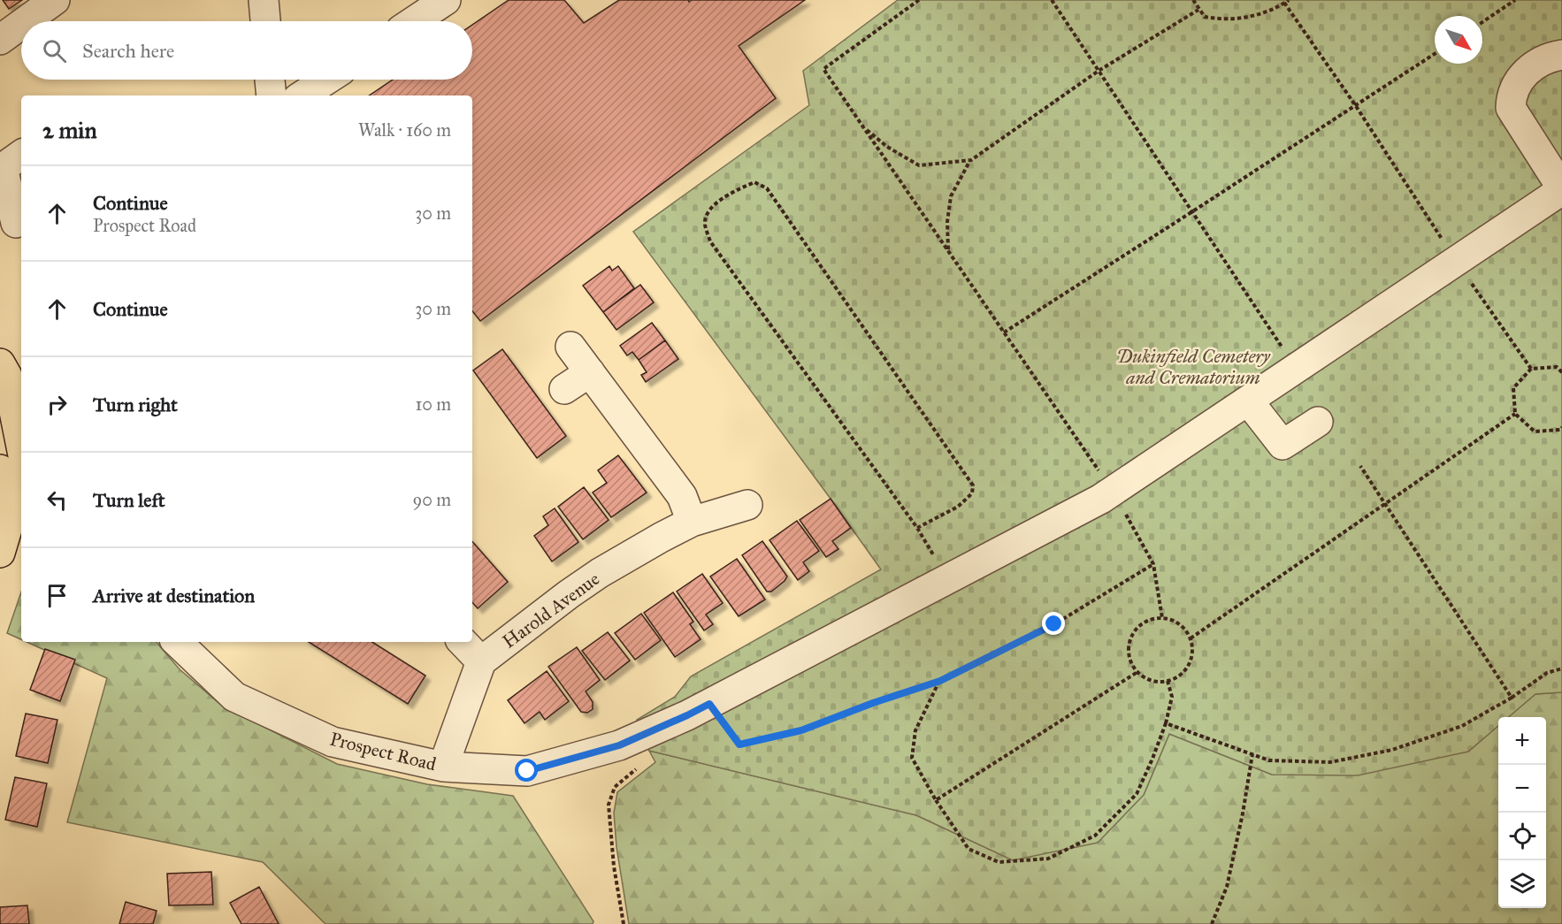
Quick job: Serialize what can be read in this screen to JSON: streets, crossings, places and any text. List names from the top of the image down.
{
  "streets": {
    "street": ["Harold Avenue", "Prospect Road"]
  },
  "parks": ["Dukinfield Cemetery and Crematorium"],
  "north": "bottom right",
  "page": {
    "search": "Search here",
    "heading": ["2 min", "Walk · 160 m"],
    "list": [
      ["Continue", "Prospect Road", "30 m"],
      ["Continue", "30 m"],
      ["Turn right", "10 m"],
      ["Turn left", "90 m"],
      "Arrive at destination"
    ],
    "map_buttons": ["+", "−"]
  }
}
